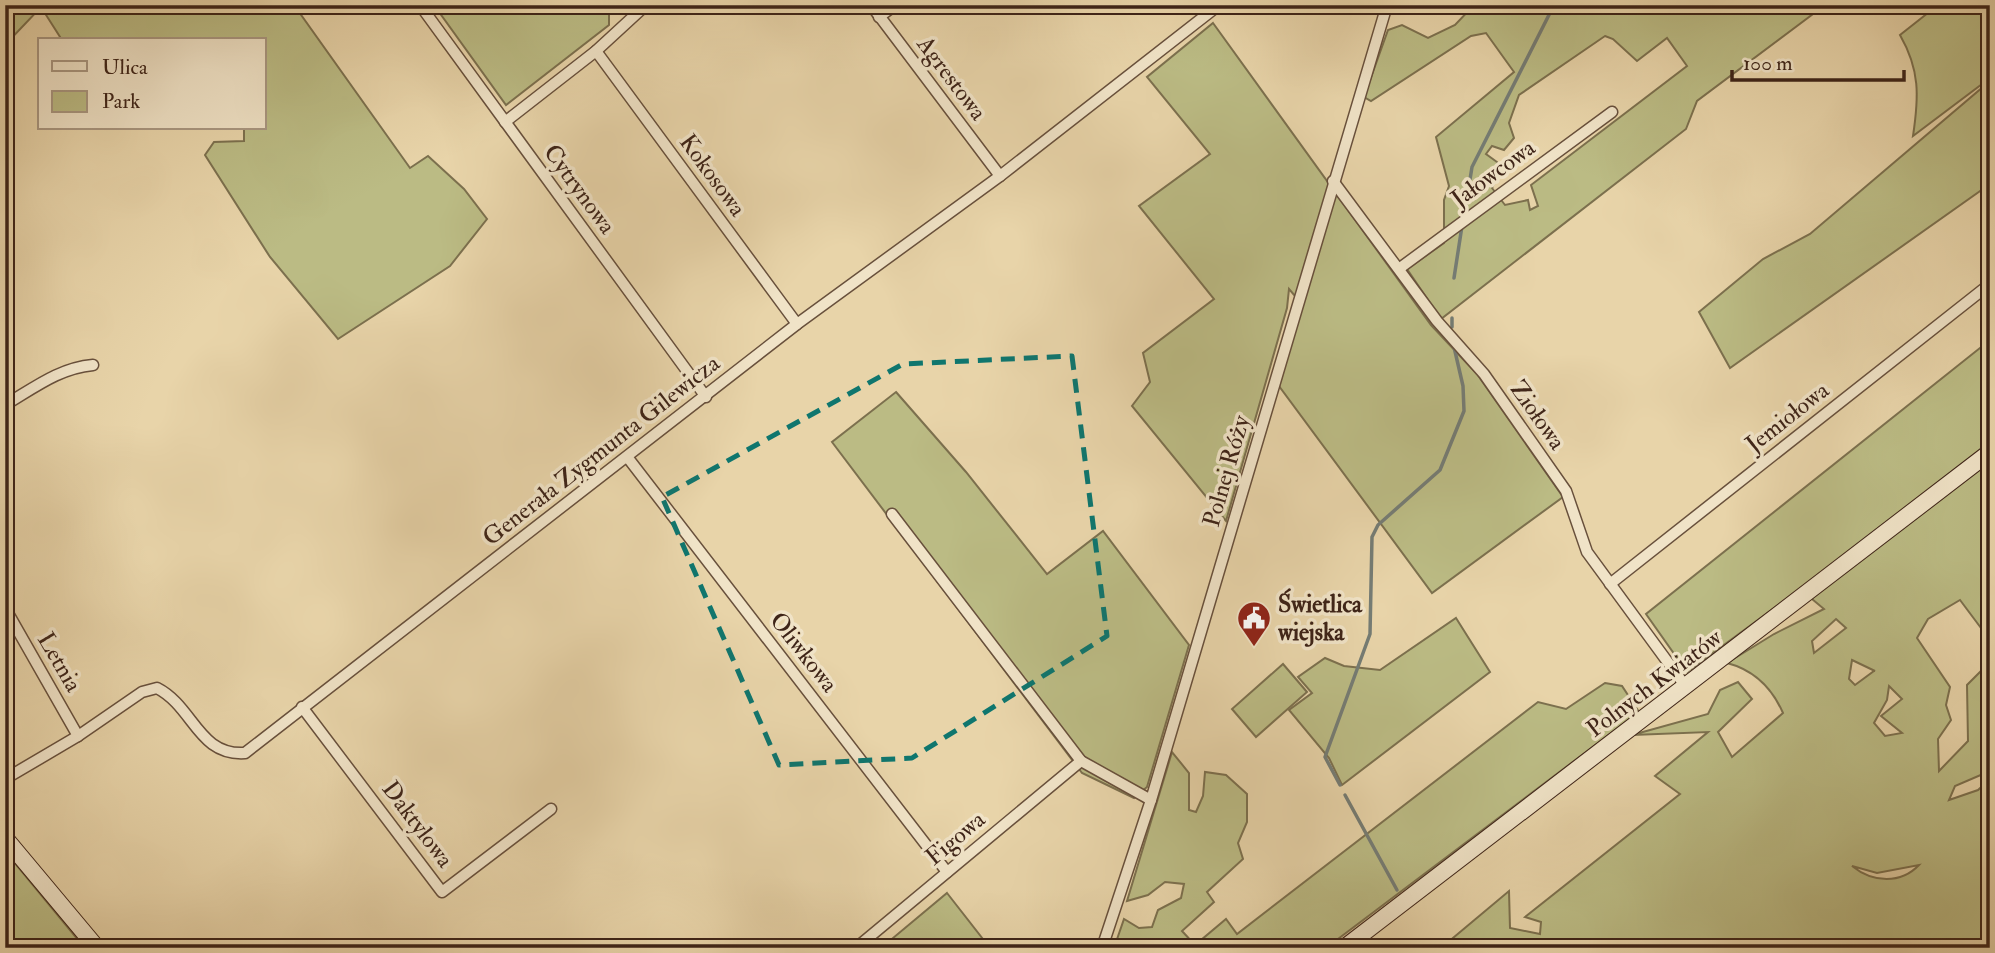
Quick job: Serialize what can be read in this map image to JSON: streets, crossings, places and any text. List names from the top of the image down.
{
  "streets": {
    "street": [
      "Agrestowa",
      "Jałowcowa",
      "Kokosowa",
      "Cytrynowa",
      "Ziołowa",
      "Jemiołowa",
      "Generała Zygmunta Gilewicza",
      "Polnej Róży",
      "Oliwkowa",
      "Letnia",
      "Polnych Kwiatów",
      "Daktylowa",
      "Figowa"
    ]
  },
  "crossings": [
    ["Agrestowa", "Generała Zygmunta Gilewicza"],
    ["Jałowcowa", "Ziołowa"],
    ["Kokosowa", "Generała Zygmunta Gilewicza"],
    ["Cytrynowa", "Generała Zygmunta Gilewicza"],
    ["Ziołowa", "Jemiołowa"],
    ["Ziołowa", "Polnej Róży"],
    ["Ziołowa", "Polnych Kwiatów"],
    ["Generała Zygmunta Gilewicza", "Oliwkowa"],
    ["Generała Zygmunta Gilewicza", "Letnia"],
    ["Generała Zygmunta Gilewicza", "Daktylowa"],
    ["Oliwkowa", "Figowa"]
  ],
  "places": {
    "public building": ["Świetlica wiejska"]
  },
  "legend": ["Ulica", "Park"],
  "scale_bar": "100 m"
}
